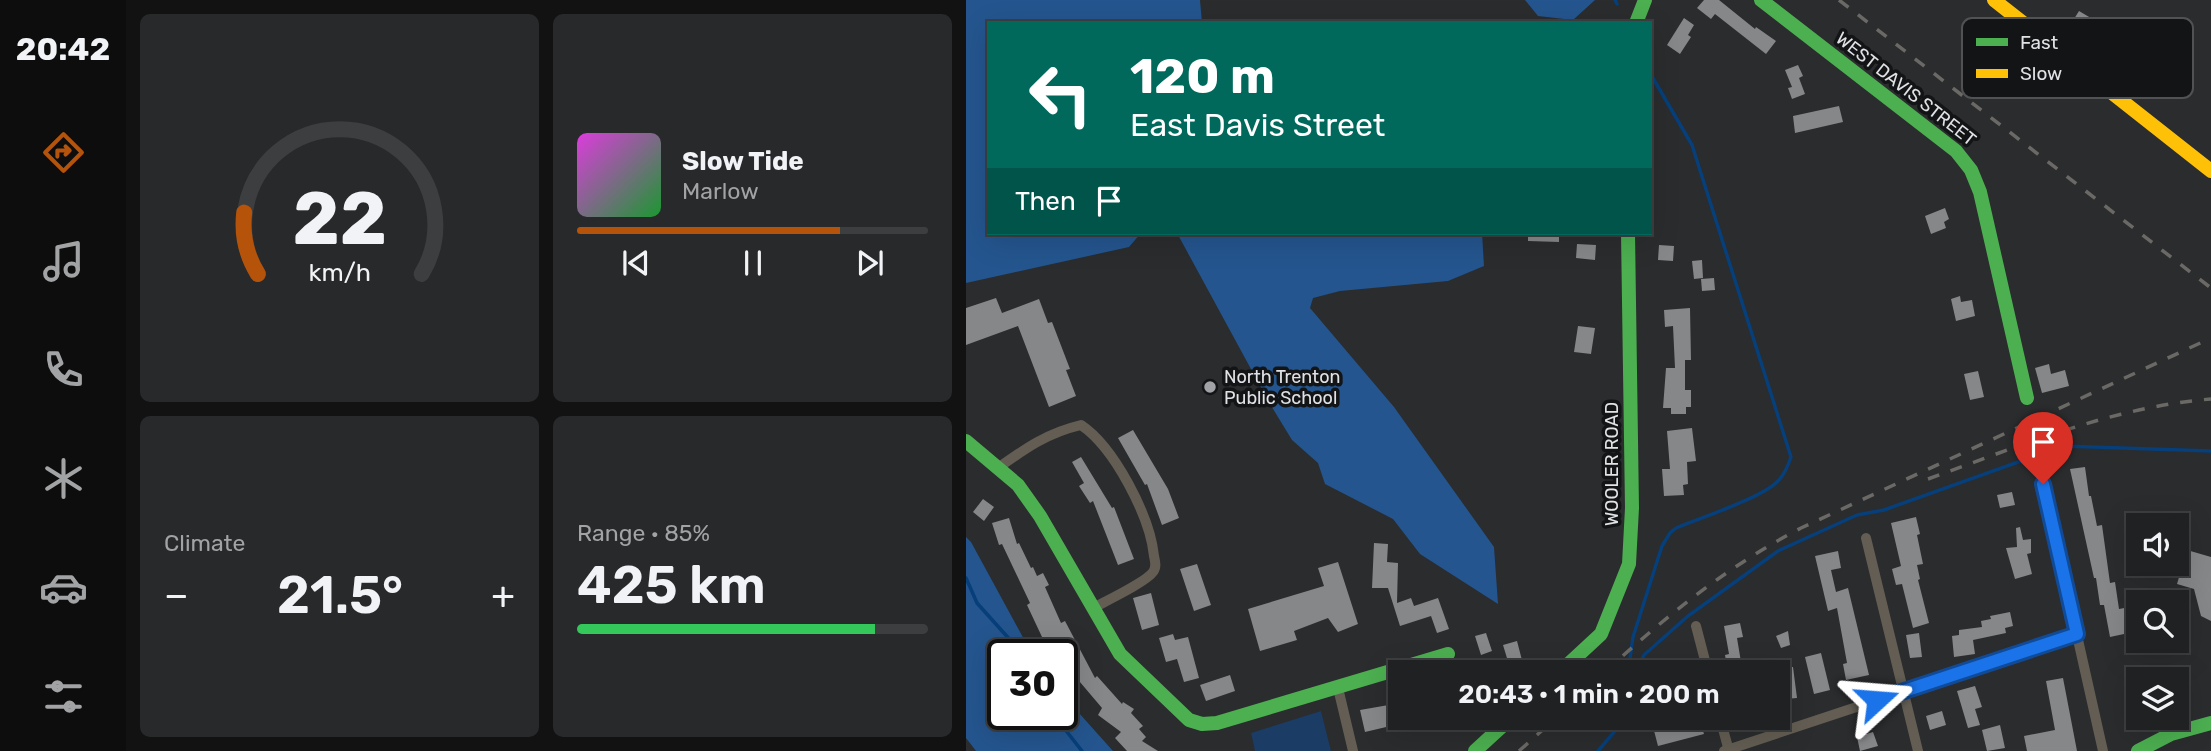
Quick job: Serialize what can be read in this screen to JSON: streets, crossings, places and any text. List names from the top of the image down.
{
  "streets": {
    "street": ["WEST DAVIS STREET", "WOOLER ROAD"]
  },
  "places": ["North Trenton Public School"],
  "legend": ["Fast", "Slow"],
  "page": {
    "tabs": "20:42",
    "turn": ["120 m", "East Davis Street"],
    "song": ["Slow Tide", "Marlow"],
    "then": "Then",
    "tile": [
      "Climate",
      ["Range · 85%", "425 km"]
    ],
    "heat": ["−", "21.5°", "+"],
    "limit": "30",
    "trip": "20:43 · 1 min · 200 m",
    "gauge": ["22", "km/h"]
  }
}
